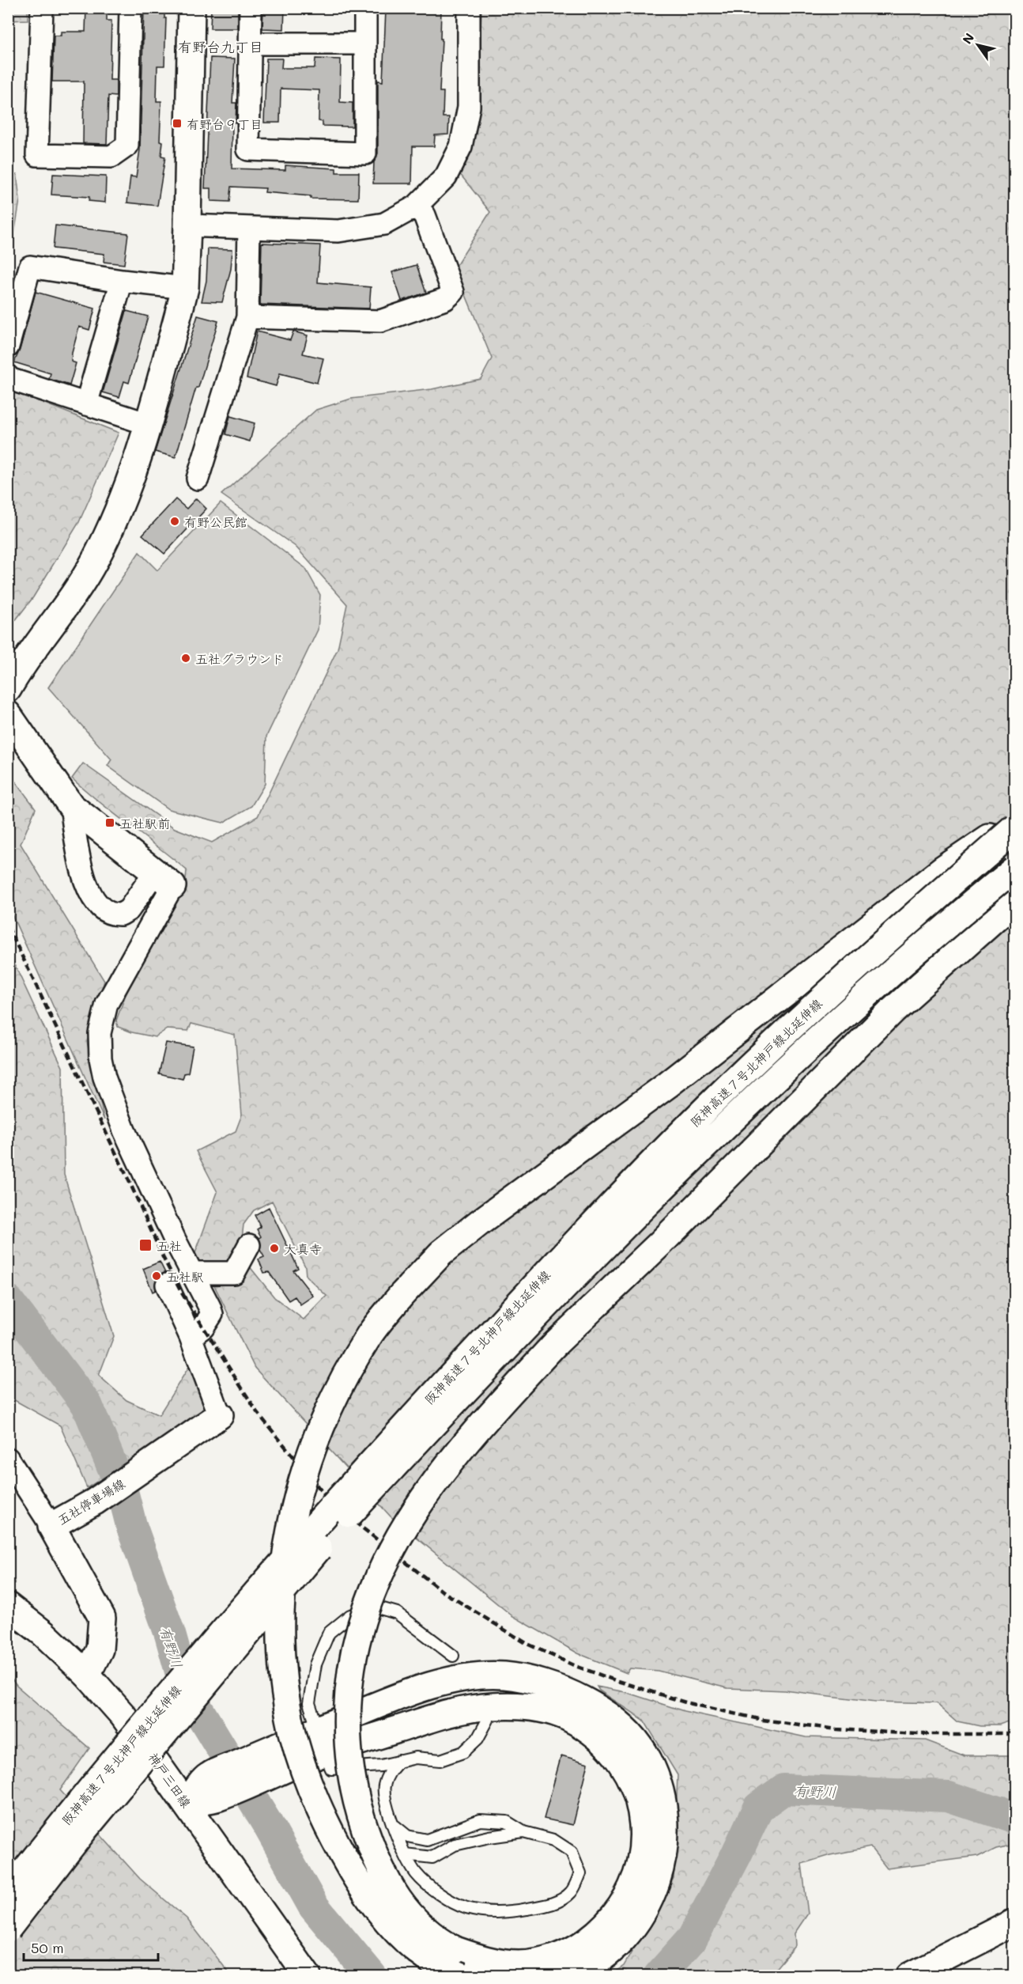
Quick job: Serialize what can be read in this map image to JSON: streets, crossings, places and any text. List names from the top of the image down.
{
  "streets": {
    "main road": ["阪神高速７号北神戸線北延伸線", "五社停車場線", "神戸三田線"]
  },
  "crossings": [
    ["五社停車場線", "神戸三田線"]
  ],
  "districts": ["有野台九丁目"],
  "water": ["有野川"],
  "places": {
    "transit": ["有野台９丁目", "五社駅前", "五社"],
    "other": [
      "有野公民館",
      "五社グラウンド",
      "大真寺",
      "五社駅"
    ]
  },
  "scale_bar": "50 m",
  "north": "top left"
}
